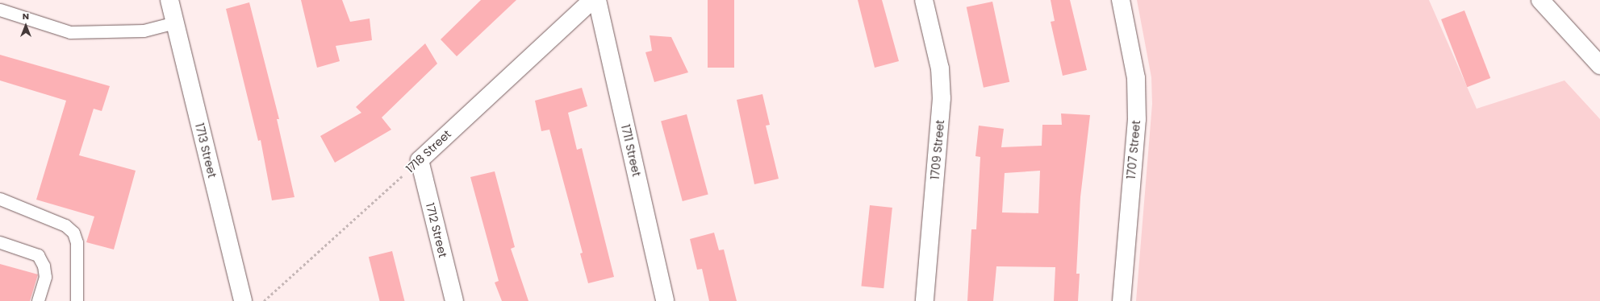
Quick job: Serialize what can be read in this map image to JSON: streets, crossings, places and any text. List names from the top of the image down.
{
  "streets": {
    "street": [
      "1709 Street",
      "1707 Street",
      "1713 Street",
      "1711 Street",
      "1718 Street",
      "1712 Street"
    ]
  },
  "crossings": [
    ["1718 Street", "1712 Street"]
  ],
  "north": "top"
}
